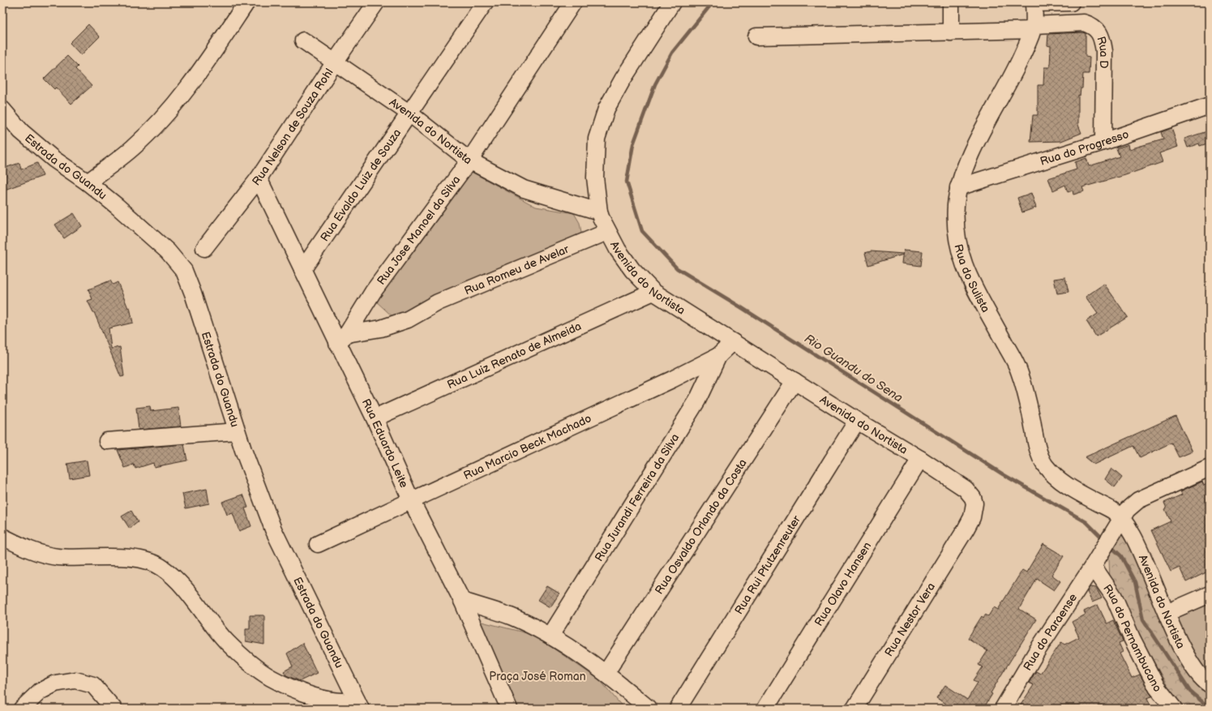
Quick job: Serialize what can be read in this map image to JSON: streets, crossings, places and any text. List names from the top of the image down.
{
  "streets": {
    "street": [
      "Rua D",
      "Rua Nelson de Souza Rohl",
      "Avenida do Nortista",
      "Rua do Progresso",
      "Estrada do Guandu",
      "Rua Evaldo Luiz de Souza",
      "Rua Jose Manoel da Silva",
      "Rua Romeu de Avelar",
      "Rua do Sulista",
      "Rua Luiz Renato de Almeida",
      "Rua Eduardo Leite",
      "Rua Marcio Beck Machado",
      "Rua Jurandi Ferreira da Silva",
      "Rua Osvaldo Orlando da Costa",
      "Rua Rui Pfutzenreuter",
      "Rua Olavo Hansen",
      "Rua Nestor Vera",
      "Rua do Paraense",
      "Rua do Pernambucano"
    ]
  },
  "crossings": [
    ["Rua D", "Rua do Progresso"],
    ["Rua D", "Rua do Sulista"],
    ["Rua Nelson de Souza Rohl", "Avenida do Nortista"],
    ["Rua Nelson de Souza Rohl", "Rua Eduardo Leite"],
    ["Avenida do Nortista", "Rua Evaldo Luiz de Souza"],
    ["Avenida do Nortista", "Rua Jose Manoel da Silva"],
    ["Avenida do Nortista", "Rua Romeu de Avelar"],
    ["Avenida do Nortista", "Rua do Sulista"],
    ["Avenida do Nortista", "Rua Luiz Renato de Almeida"],
    ["Avenida do Nortista", "Rua Marcio Beck Machado"],
    ["Avenida do Nortista", "Rua Osvaldo Orlando da Costa"],
    ["Avenida do Nortista", "Rua Rui Pfutzenreuter"],
    ["Avenida do Nortista", "Rua Olavo Hansen"],
    ["Avenida do Nortista", "Rua Nestor Vera"],
    ["Avenida do Nortista", "Rua do Paraense"],
    ["Rua do Progresso", "Rua do Sulista"],
    ["Rua Evaldo Luiz de Souza", "Rua Eduardo Leite"],
    ["Rua Jose Manoel da Silva", "Rua Romeu de Avelar"],
    ["Rua Jose Manoel da Silva", "Rua Eduardo Leite"],
    ["Rua Romeu de Avelar", "Rua Eduardo Leite"],
    ["Rua do Sulista", "Rua do Paraense"],
    ["Rua Luiz Renato de Almeida", "Rua Eduardo Leite"],
    ["Rua Eduardo Leite", "Rua Marcio Beck Machado"],
    ["Rua Marcio Beck Machado", "Rua Jurandi Ferreira da Silva"],
    ["Rua do Paraense", "Rua do Pernambucano"]
  ],
  "water": ["Rio Guandu do Sena"],
  "parks": ["Praça José Roman"]
}
